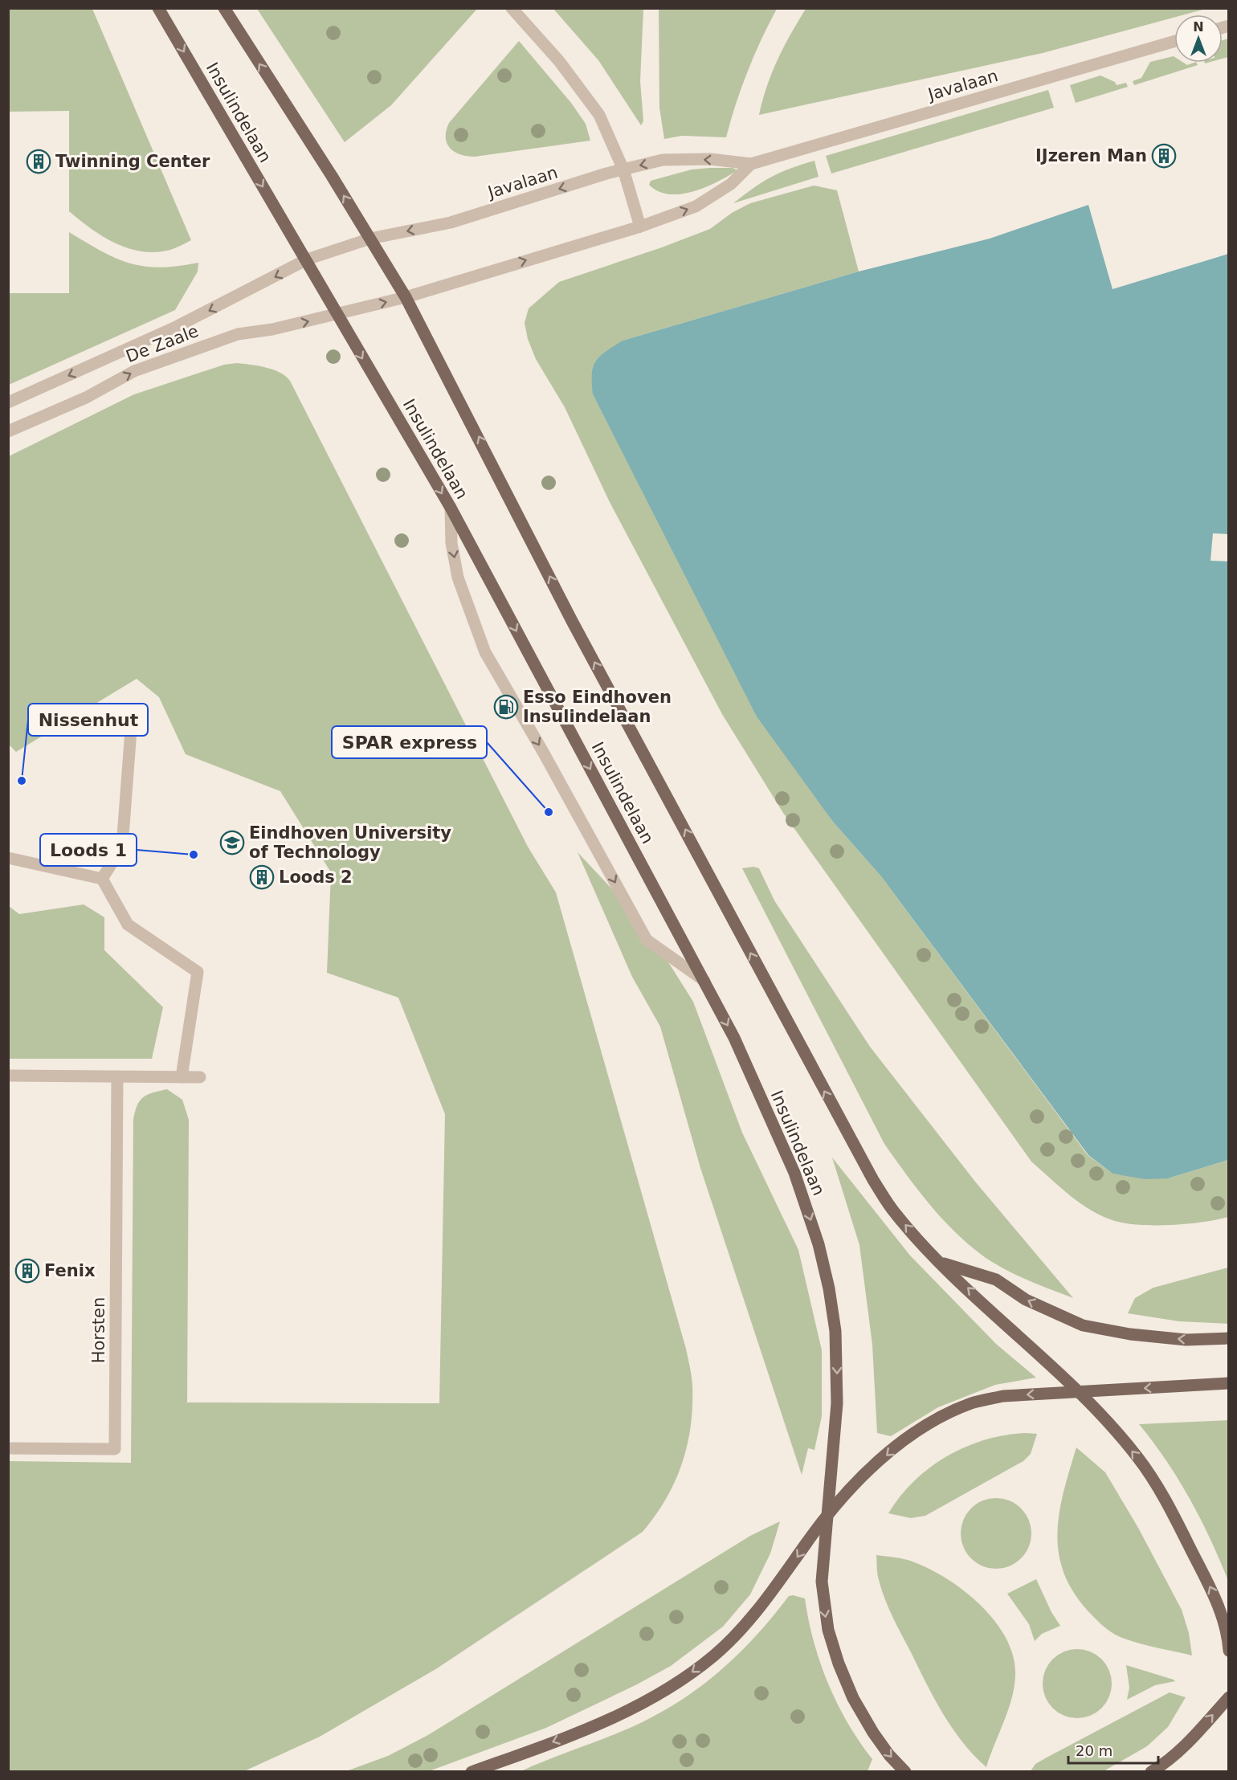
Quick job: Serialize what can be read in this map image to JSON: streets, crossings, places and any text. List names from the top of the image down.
{
  "streets": {
    "main road": ["Insulindelaan"],
    "street": ["Javalaan", "De Zaale", "Horsten"]
  },
  "crossings": [
    ["Javalaan", "Insulindelaan"],
    ["Javalaan", "De Zaale"],
    ["Insulindelaan", "De Zaale"]
  ],
  "places": {
    "building": [
      "IJzeren Man",
      "Twinning Center",
      "Loods 2",
      "Fenix"
    ],
    "fuel station": ["Esso Eindhoven Insulindelaan"],
    "other": ["Nissenhut", "SPAR express", "Loods 1"],
    "school or university": ["Eindhoven University of Technology"]
  },
  "scale_bar": "20 m",
  "north": "top"
}
